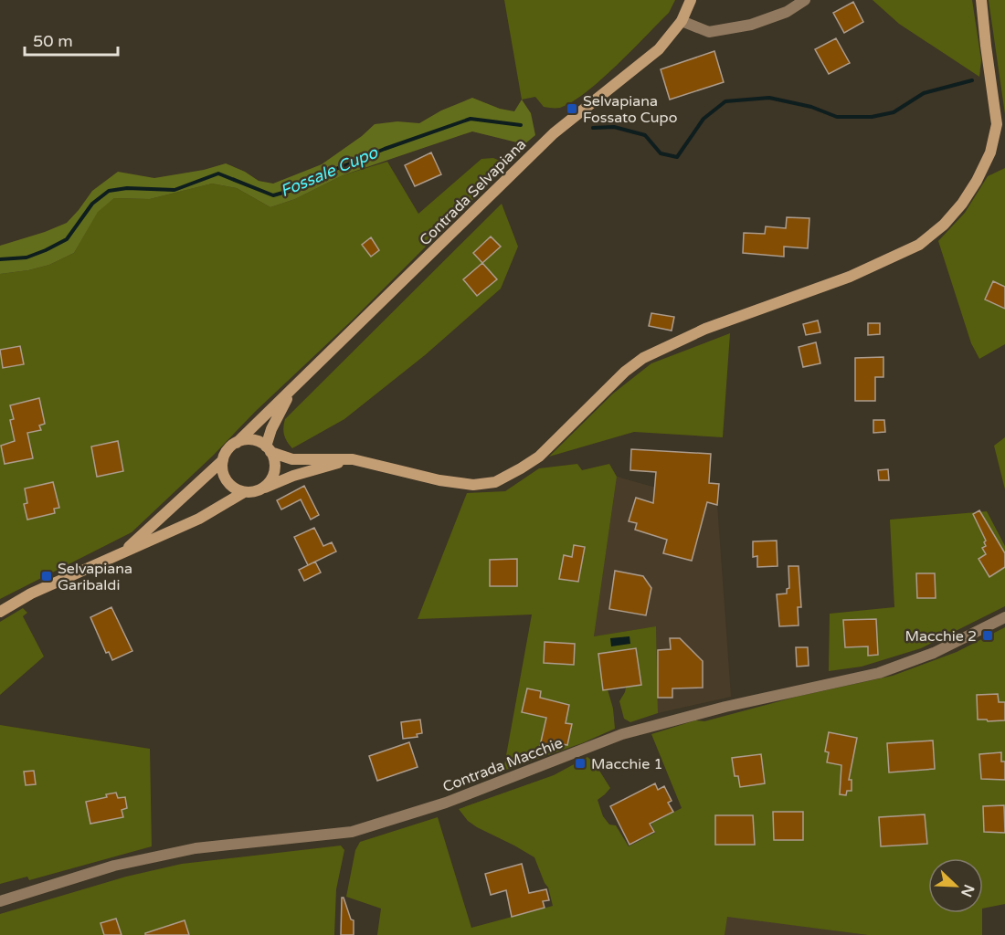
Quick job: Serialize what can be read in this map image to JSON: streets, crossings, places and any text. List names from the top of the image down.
{
  "streets": {
    "main road": ["Contrada Selvapiana"],
    "street": ["Contrada Macchie"]
  },
  "water": ["Fossale Cupo"],
  "places": {
    "transit": [
      "Selvapiana Fossato Cupo",
      "Selvapiana Garibaldi",
      "Macchie 2",
      "Macchie 1"
    ]
  },
  "scale_bar": "50 m",
  "north": "bottom right"
}
